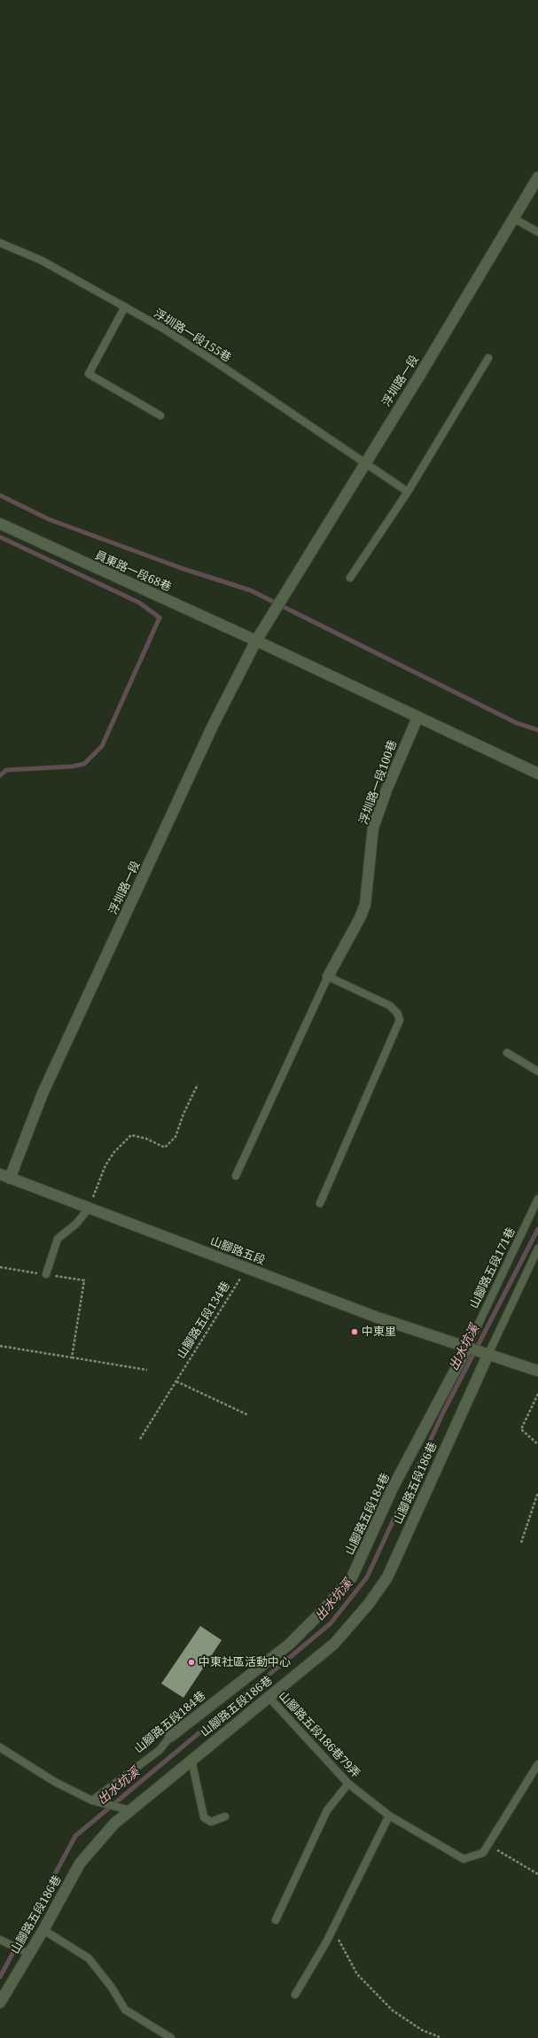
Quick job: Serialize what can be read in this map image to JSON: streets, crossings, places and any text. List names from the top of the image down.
{
  "streets": {
    "street": [
      "浮圳路一段",
      "員東路一段68巷",
      "浮圳路一段100巷",
      "山腳路五段",
      "山腳路五段186巷",
      "山腳路五段184巷"
    ],
    "lane": ["浮圳路一段155巷", "山腳路五段171巷", "山腳路五段186巷79弄"],
    "path": ["山腳路五段134巷"]
  },
  "crossings": [
    ["浮圳路一段155巷", "浮圳路一段"],
    ["浮圳路一段", "員東路一段68巷"],
    ["浮圳路一段", "山腳路五段"],
    ["山腳路五段", "山腳路五段171巷"],
    ["山腳路五段", "山腳路五段134巷"],
    ["山腳路五段", "山腳路五段186巷"],
    ["山腳路五段", "山腳路五段184巷"],
    ["山腳路五段171巷", "山腳路五段184巷"],
    ["山腳路五段186巷", "山腳路五段186巷79弄"]
  ],
  "water": ["出水坑溪"],
  "places": ["中東里", "中東社區活動中心"]
}
